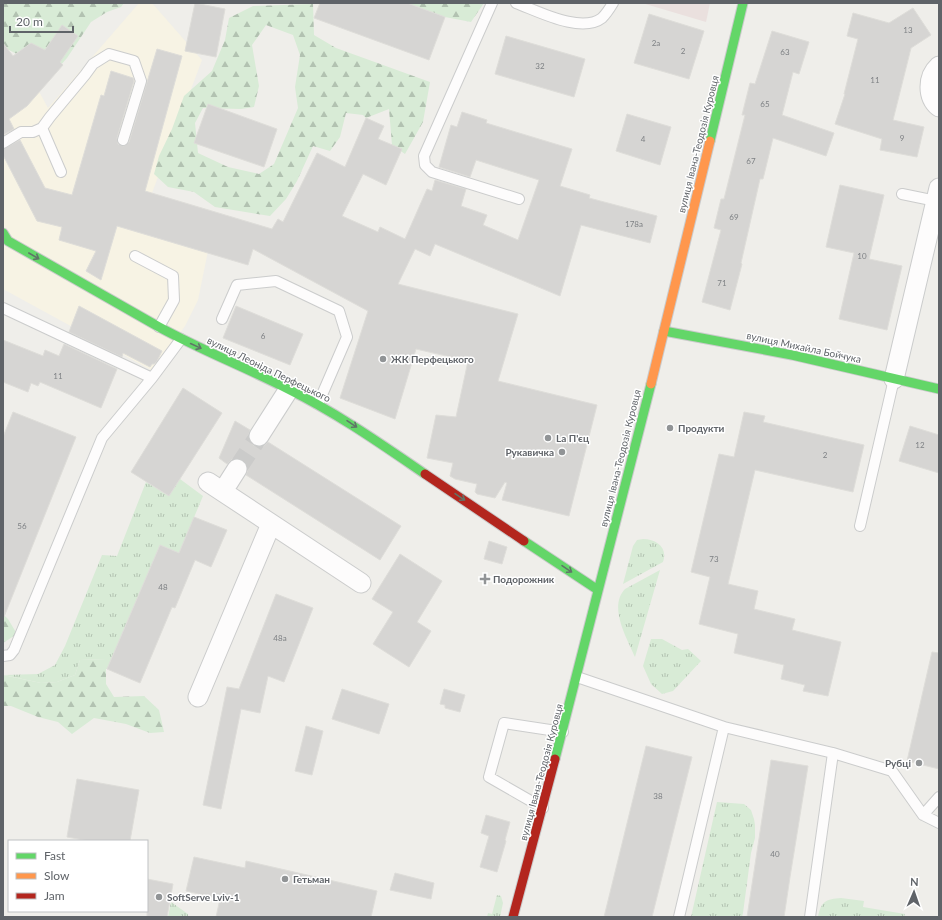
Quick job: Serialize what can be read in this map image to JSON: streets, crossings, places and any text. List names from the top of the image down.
{
  "streets": {
    "street": ["вулиця Івана-Теодозія Куровця", "вулиця Михайла Бойчука", "вулиця Леоніда Перфецького"]
  },
  "crossings": [
    ["вулиця Івана-Теодозія Куровця", "вулиця Михайла Бойчука"],
    ["вулиця Івана-Теодозія Куровця", "вулиця Леоніда Перфецького"]
  ],
  "one_way": ["вулиця Леоніда Перфецького"],
  "places": {
    "other": [
      "ЖК Перфецького",
      "Продукти",
      "La П'єц",
      "Рукавичка",
      "Рубці",
      "Гетьман",
      "SoftServe Lviv-1"
    ],
    "health": ["Подорожник"]
  },
  "house_numbers": [
    "13",
    "2а",
    "2",
    "63",
    "32",
    "11",
    "65",
    "9",
    "4",
    "67",
    "69",
    "178а",
    "10",
    "71",
    "6",
    "11",
    "12",
    "2",
    "56",
    "73",
    "48",
    "48а",
    "38",
    "40"
  ],
  "legend": ["Fast", "Slow", "Jam"],
  "scale_bar": "20 m",
  "north": "top"
}
